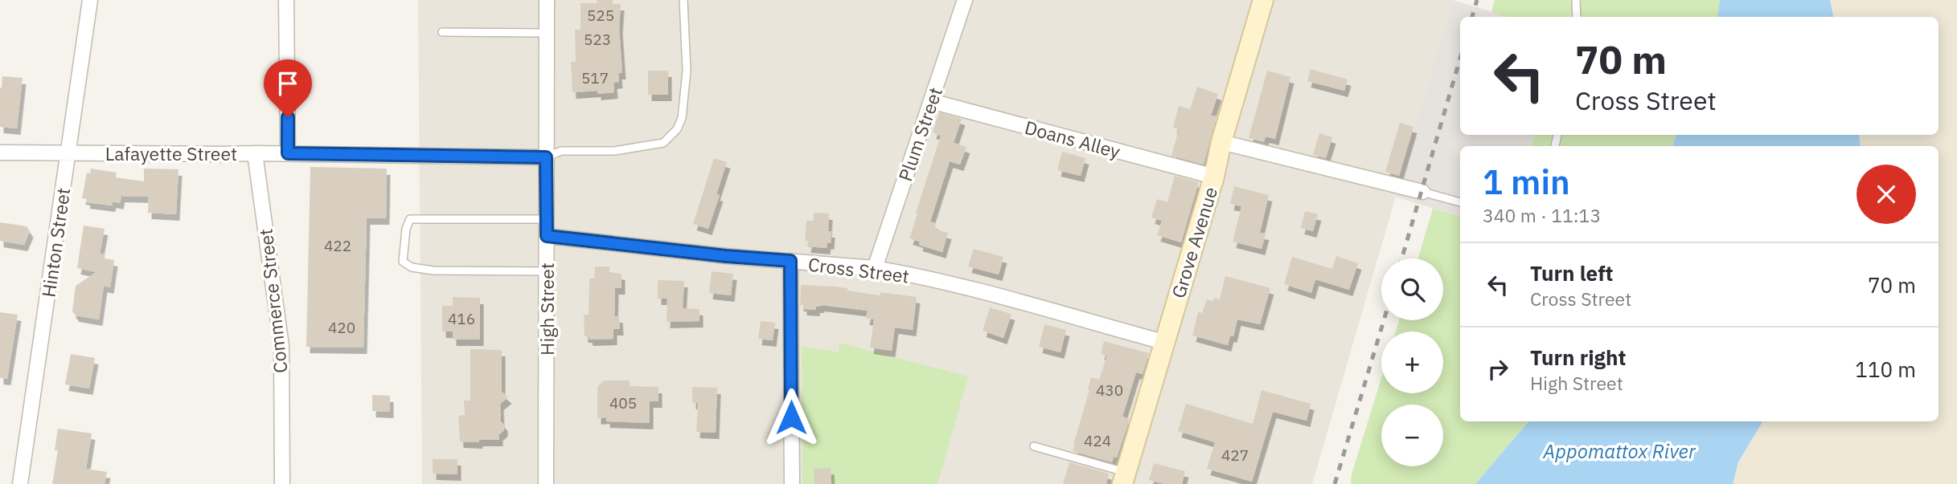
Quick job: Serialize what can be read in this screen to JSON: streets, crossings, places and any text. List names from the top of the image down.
{
  "streets": {
    "main road": ["Grove Avenue"],
    "street": [
      "Plum Street",
      "Doans Alley",
      "Lafayette Street",
      "Hinton Street",
      "Cross Street",
      "Commerce Street",
      "High Street"
    ]
  },
  "crossings": [
    ["Plum Street", "Doans Alley"],
    ["Plum Street", "Cross Street"],
    ["Doans Alley", "Grove Avenue"],
    ["Lafayette Street", "Hinton Street"],
    ["Lafayette Street", "Commerce Street"],
    ["Lafayette Street", "High Street"],
    ["Grove Avenue", "Cross Street"],
    ["Cross Street", "High Street"]
  ],
  "water": ["Appomattox River"],
  "house_numbers": [
    "525",
    "523",
    "517",
    "422",
    "416",
    "420",
    "430",
    "405",
    "424",
    "427"
  ],
  "page": {
    "turn": ["70 m", "Cross Street"],
    "heading": ["1 min", "340 m · 11:13"],
    "list": [
      {
        "name": "Turn left",
        "note": "Cross Street",
        "value": "70 m"
      },
      {
        "name": "Turn right",
        "note": "High Street",
        "value": "110 m"
      }
    ],
    "map_buttons": ["+", "−"]
  }
}
